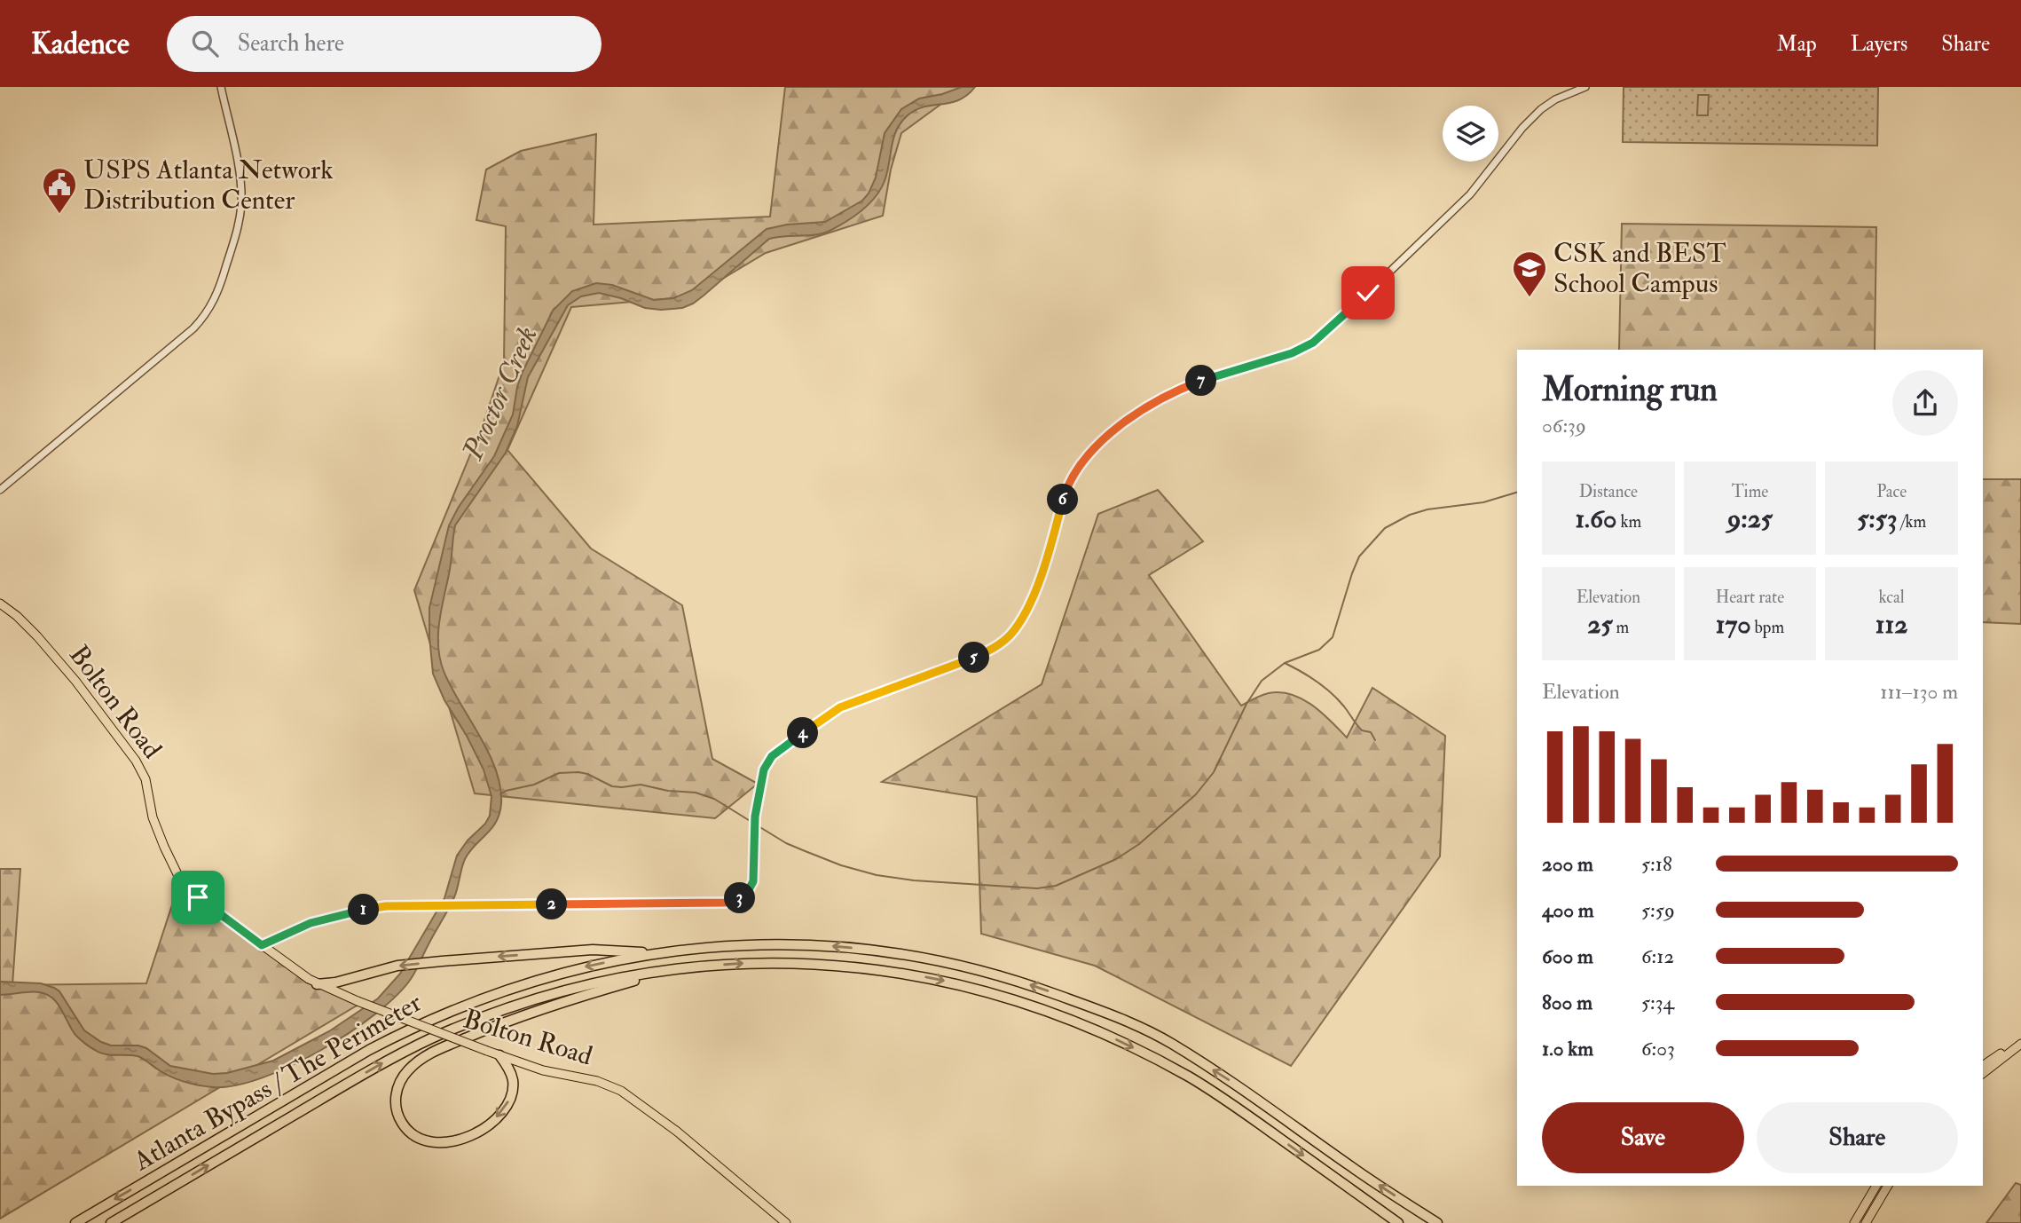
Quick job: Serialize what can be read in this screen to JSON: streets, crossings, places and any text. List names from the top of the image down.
{
  "streets": {
    "highway": ["Atlanta Bypass / The Perimeter"],
    "main road": ["Bolton Road"]
  },
  "water": ["Proctor Creek"],
  "places": {
    "public building": ["USPS Atlanta Network Distribution Center"],
    "school or university": ["CSK and BEST School Campus"]
  },
  "page": {
    "header": "Kadence",
    "search": "Search here",
    "nav": ["Map", "Layers", "Share"],
    "heading": ["Morning run", "06:39"],
    "pins": [
      "7",
      "6",
      "5",
      "4",
      "3",
      "2",
      "1"
    ],
    "stats": [
      ["Distance", "1.60 km"],
      ["Time", "9:25"],
      ["Pace", "5:53 /km"],
      ["Elevation", "25 m"],
      ["Heart rate", "170 bpm"],
      ["kcal", "112"]
    ],
    "chart": ["Elevation", "111–130 m"],
    "list": [
      {
        "name": "200 m",
        "note": "5:18"
      },
      {
        "name": "400 m",
        "note": "5:59"
      },
      {
        "name": "600 m",
        "note": "6:12"
      },
      {
        "name": "800 m",
        "note": "5:34"
      },
      {
        "name": "1.0 km",
        "note": "6:03"
      }
    ],
    "buttons": ["Save", "Share"]
  }
}
